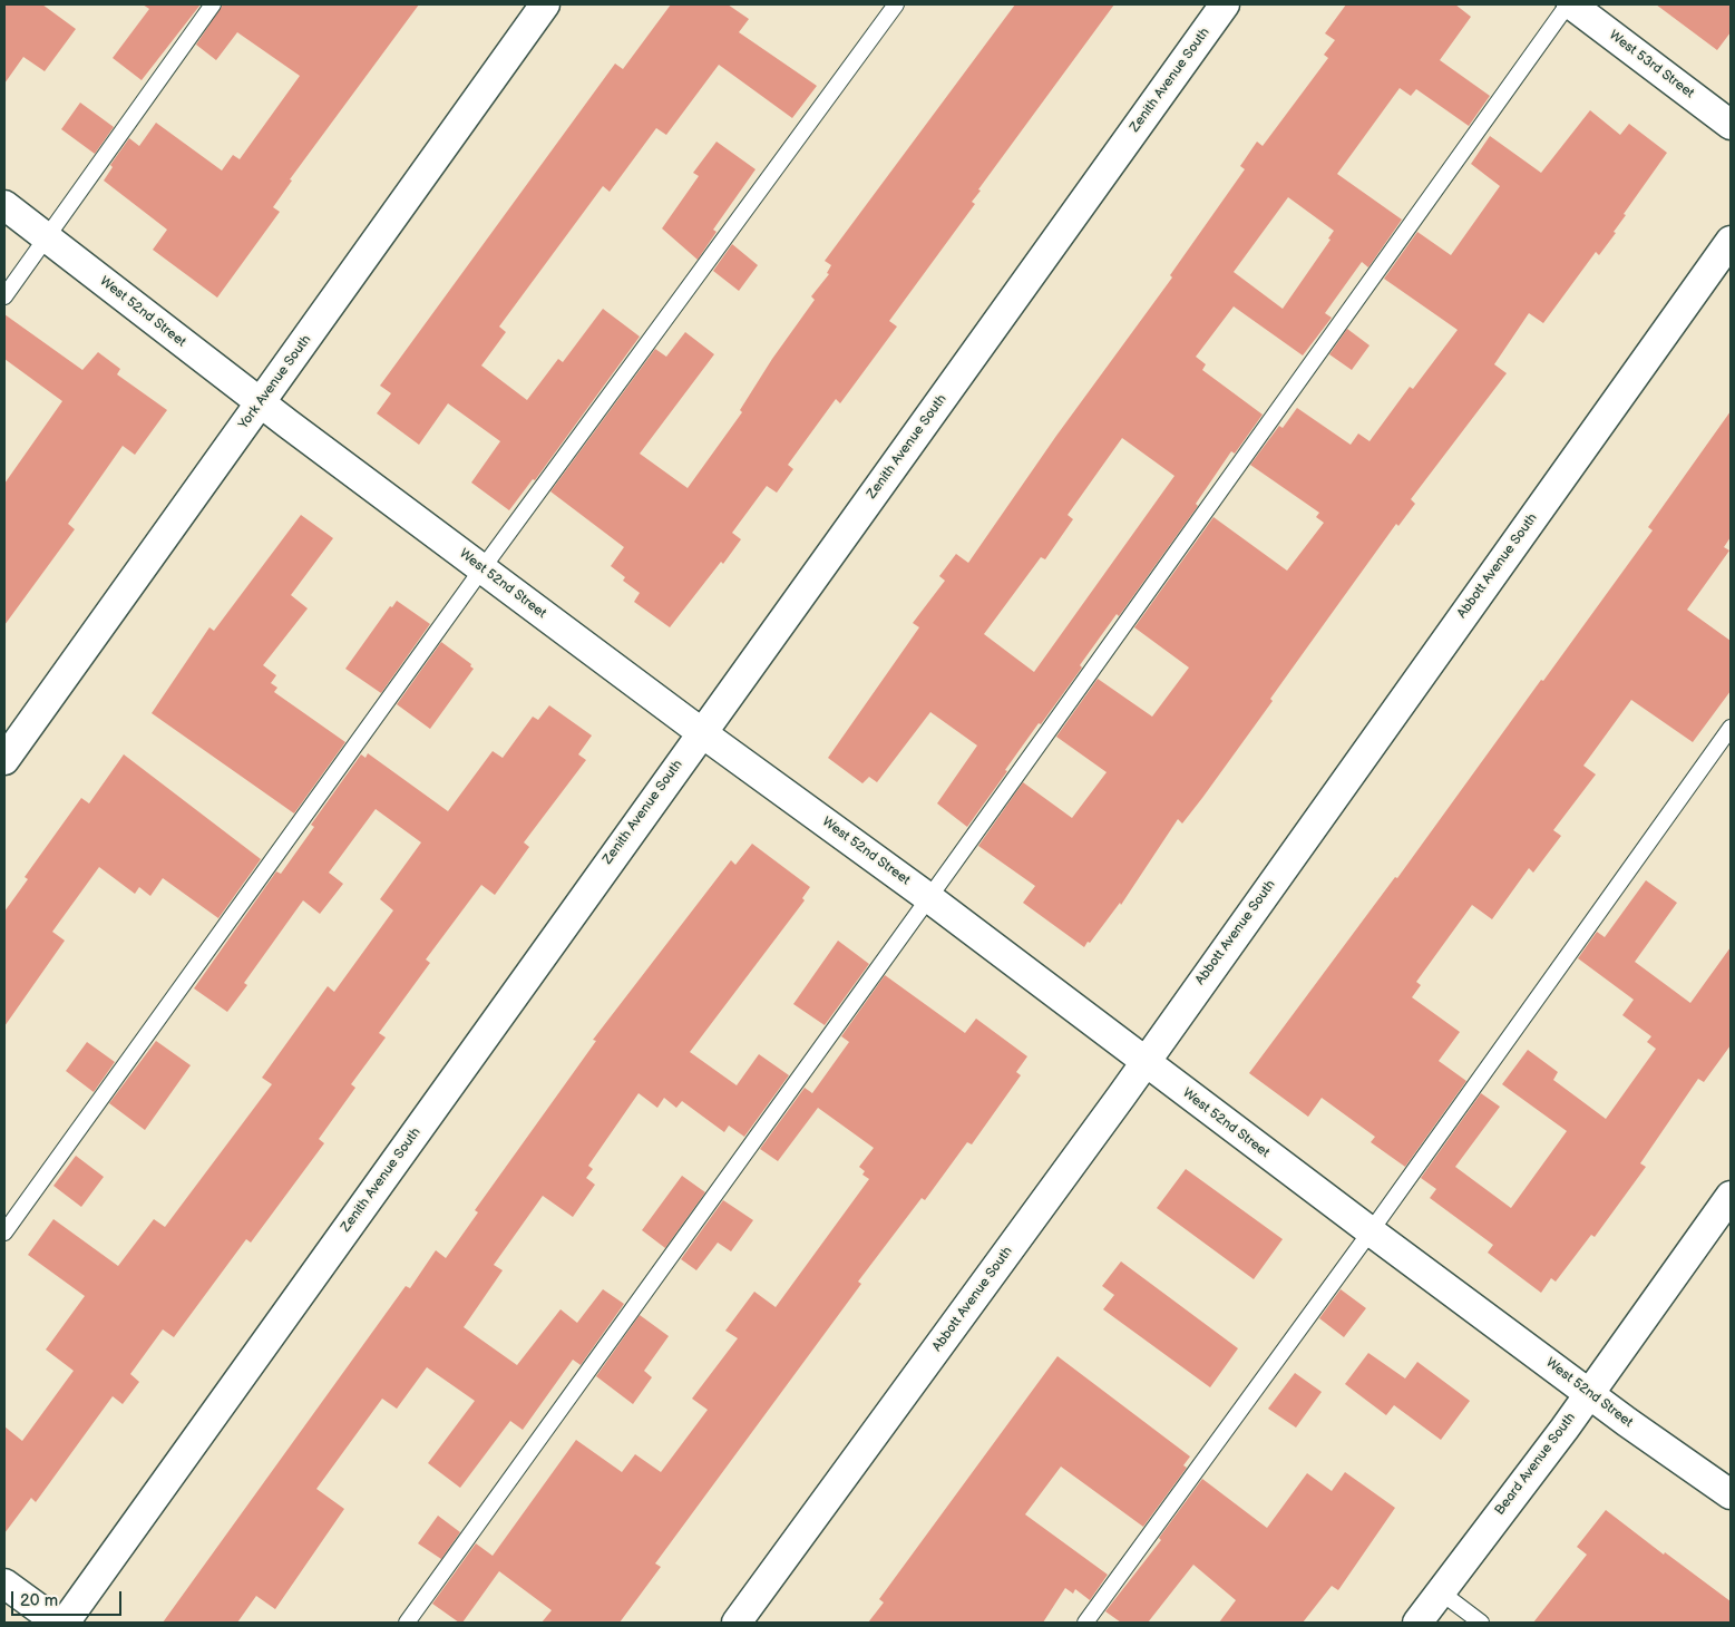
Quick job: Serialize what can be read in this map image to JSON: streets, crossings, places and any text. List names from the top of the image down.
{
  "streets": {
    "street": [
      "West 53rd Street",
      "Zenith Avenue South",
      "West 52nd Street",
      "York Avenue South",
      "Abbott Avenue South",
      "Beard Avenue South"
    ]
  },
  "crossings": [
    ["Zenith Avenue South", "West 52nd Street"],
    ["West 52nd Street", "York Avenue South"],
    ["West 52nd Street", "Abbott Avenue South"],
    ["West 52nd Street", "Beard Avenue South"]
  ],
  "scale_bar": "20 m"
}
